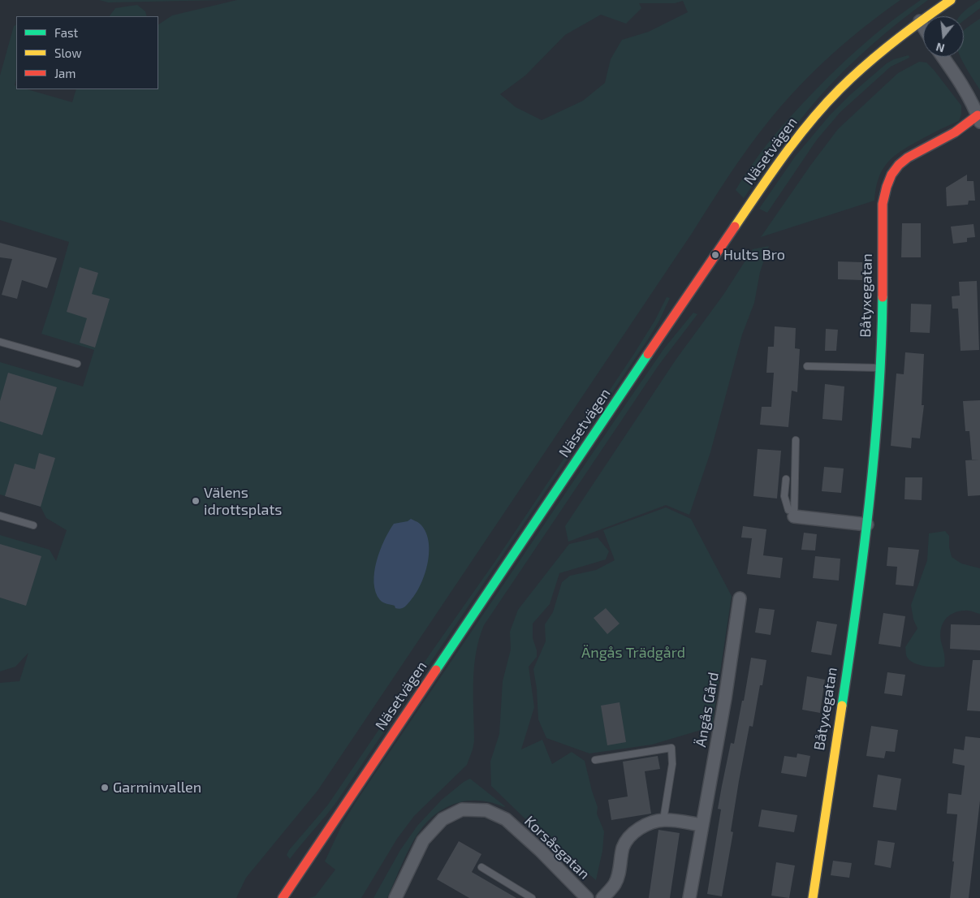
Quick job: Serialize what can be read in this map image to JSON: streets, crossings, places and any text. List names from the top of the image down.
{
  "streets": {
    "street": [
      "Näsetvägen",
      "Båtyxegatan",
      "Ängås Gård",
      "Korsåsgatan"
    ]
  },
  "parks": ["Ängås Trädgård"],
  "places": ["Hults Bro", "Välens idrottsplats", "Garminvallen"],
  "legend": ["Fast", "Slow", "Jam"],
  "north": "bottom"
}
